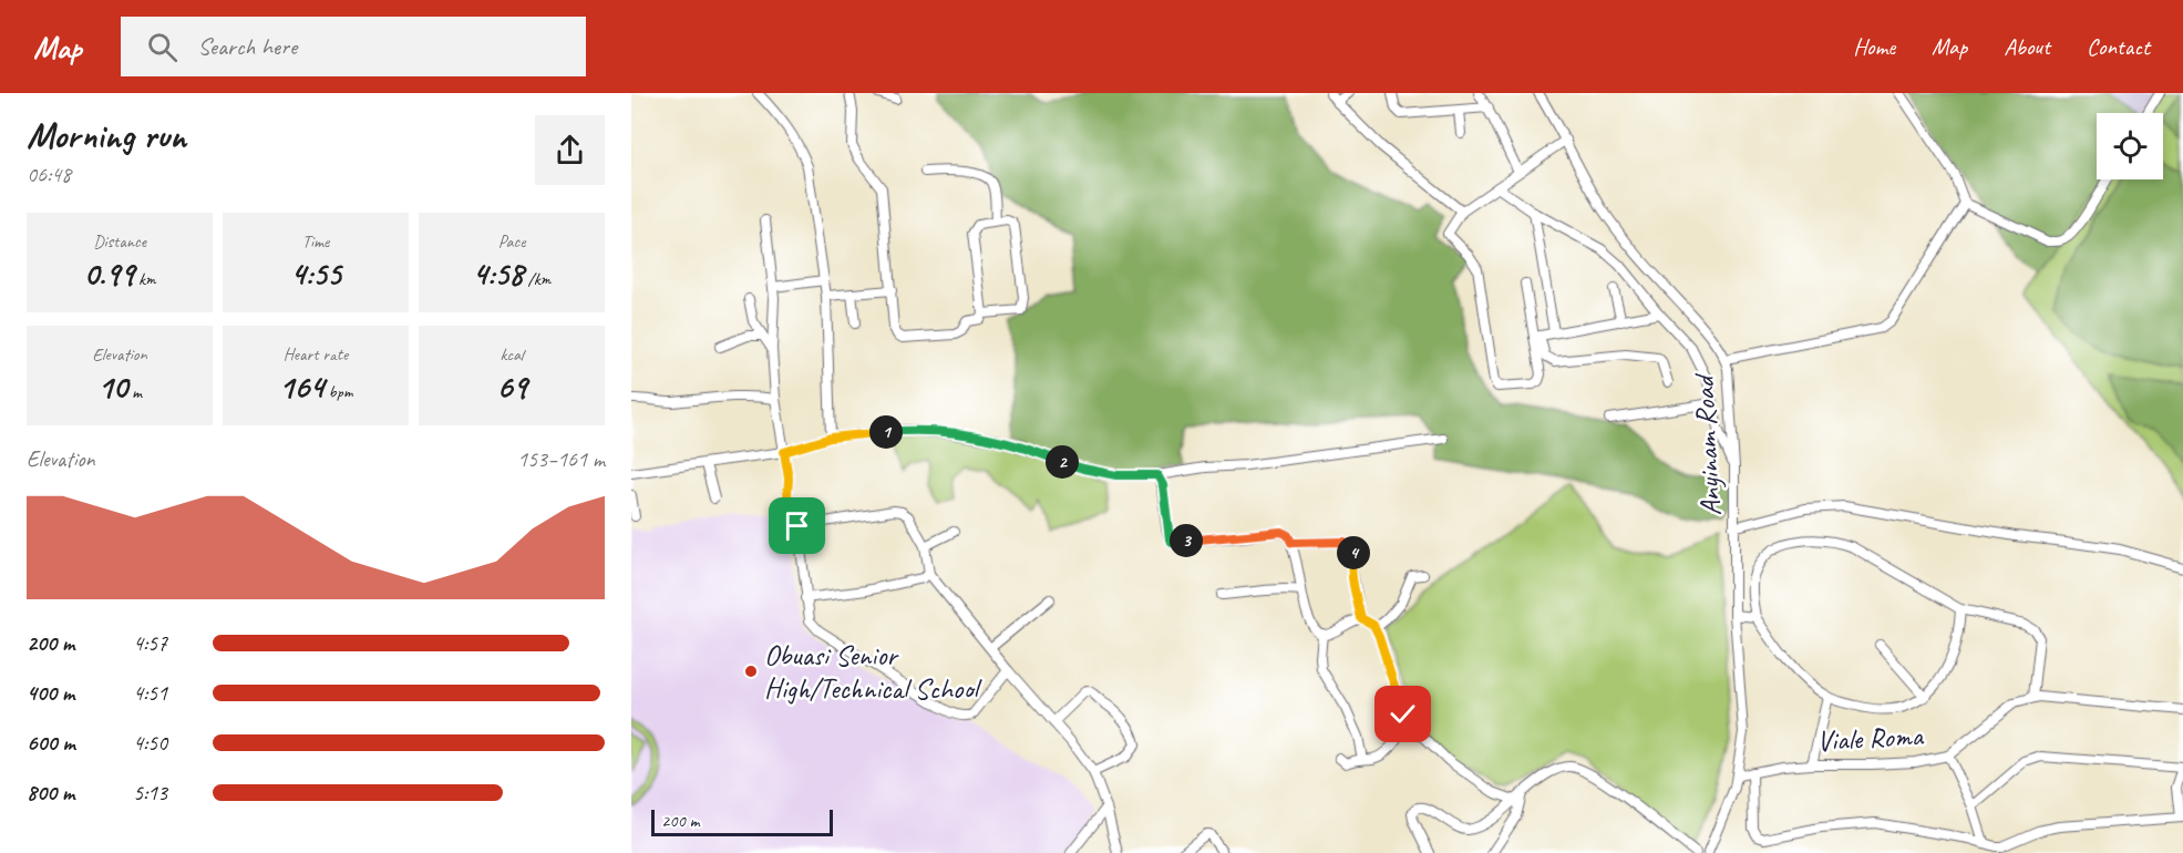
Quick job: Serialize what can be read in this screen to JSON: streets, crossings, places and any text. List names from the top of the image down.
{
  "streets": {
    "street": ["Anyinam Road", "Viale Roma"]
  },
  "crossings": [
    ["Anyinam Road", "Viale Roma"]
  ],
  "places": ["Obuasi Senior High/Technical School"],
  "scale_bar": "200 m",
  "page": {
    "header": "Map",
    "search": "Search here",
    "nav": [
      "Home",
      "Map",
      "About",
      "Contact"
    ],
    "heading": ["Morning run", "06:48"],
    "stats": [
      ["Distance", "0.99 km"],
      ["Time", "4:55"],
      ["Pace", "4:58 /km"],
      ["Elevation", "10 m"],
      ["Heart rate", "164 bpm"],
      ["kcal", "69"]
    ],
    "pins": [
      "1",
      "2",
      "3",
      "4"
    ],
    "chart": ["Elevation", "153–161 m"],
    "list": [
      {
        "name": "200 m",
        "note": "4:57"
      },
      {
        "name": "400 m",
        "note": "4:51"
      },
      {
        "name": "600 m",
        "note": "4:50"
      },
      {
        "name": "800 m",
        "note": "5:13"
      }
    ],
    "scale": "200 m"
  }
}
